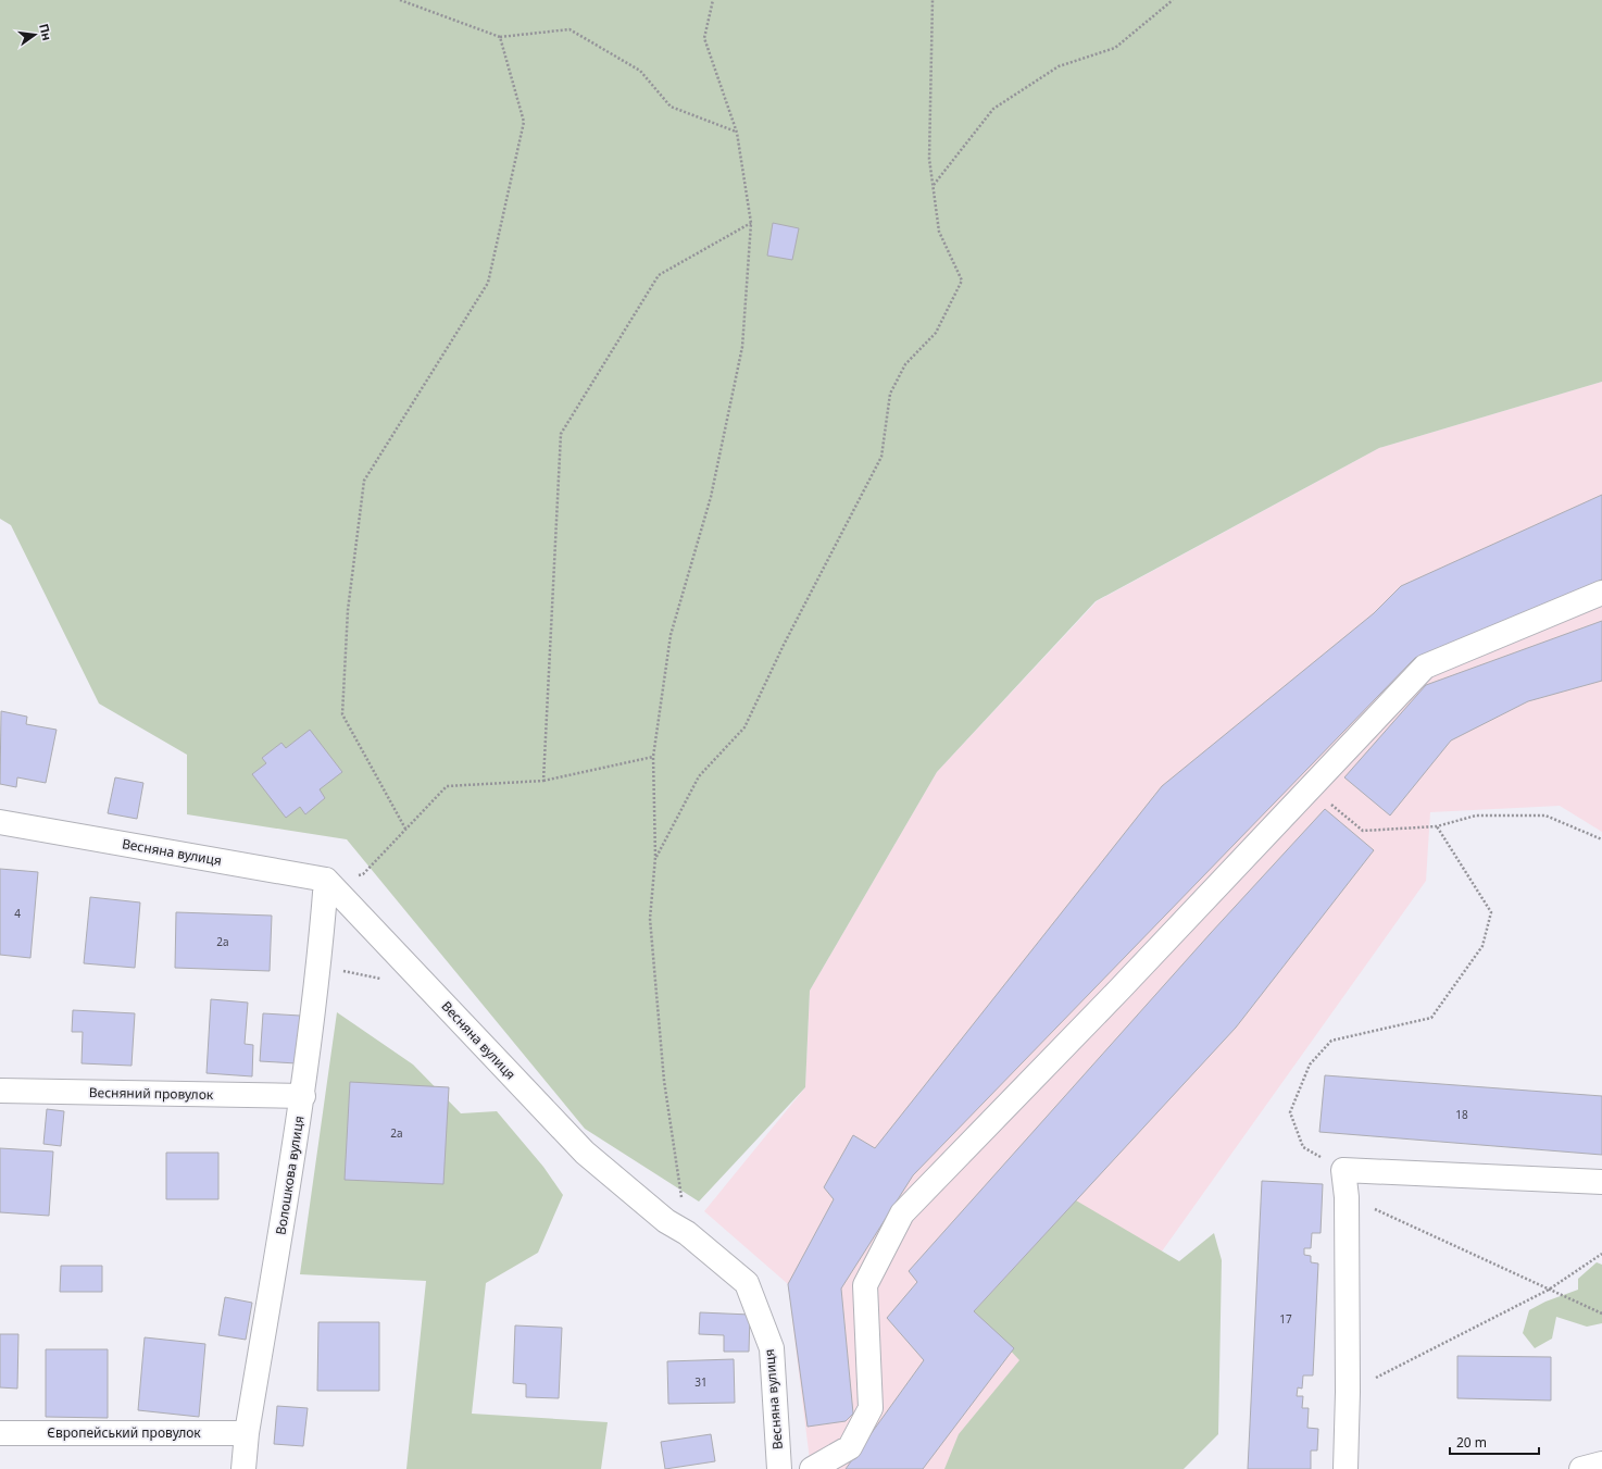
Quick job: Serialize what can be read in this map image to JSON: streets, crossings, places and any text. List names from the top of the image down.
{
  "streets": {
    "street": [
      "Весняна вулиця",
      "Весняний провулок",
      "Волошкова вулиця",
      "Європейський провулок"
    ]
  },
  "crossings": [
    ["Весняна вулиця", "Волошкова вулиця"],
    ["Весняний провулок", "Волошкова вулиця"],
    ["Волошкова вулиця", "Європейський провулок"]
  ],
  "house_numbers": [
    "4",
    "2а",
    "18",
    "2а",
    "17",
    "31"
  ],
  "scale_bar": "20 m",
  "north": "right"
}
